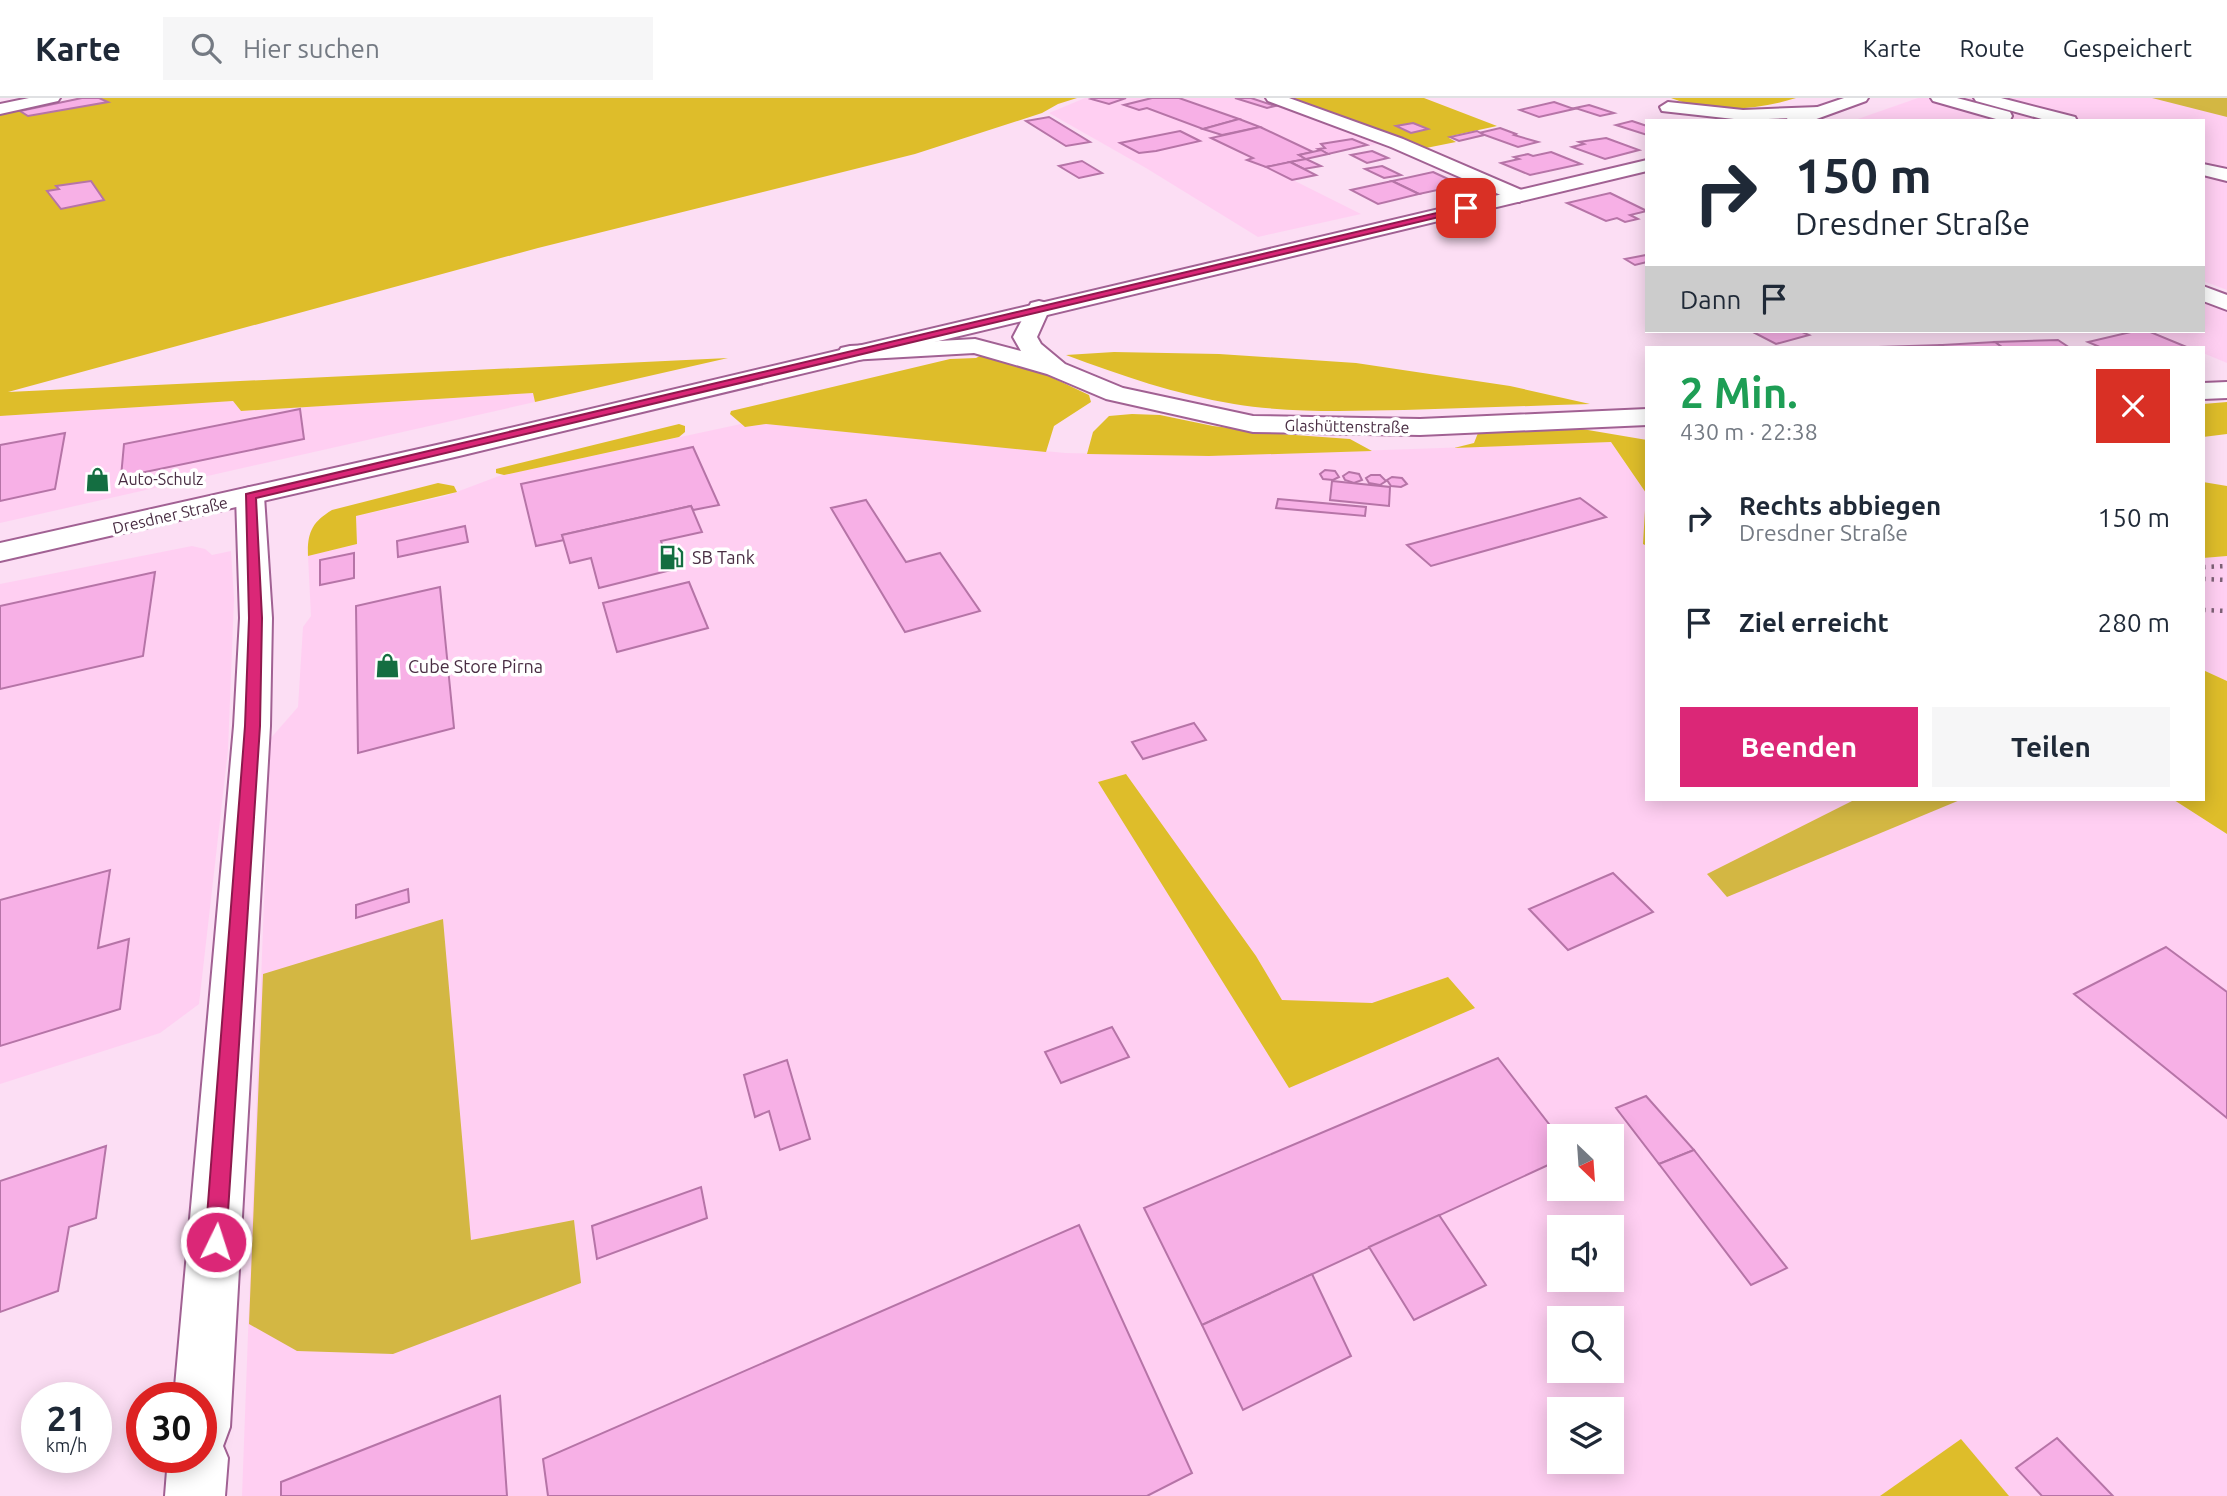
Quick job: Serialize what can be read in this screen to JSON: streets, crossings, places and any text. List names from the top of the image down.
{
  "streets": {
    "main road": ["Glashüttenstraße", "Dresdner Straße"]
  },
  "crossings": [
    ["Glashüttenstraße", "Dresdner Straße"]
  ],
  "places": {
    "shop": ["Auto-Schulz", "Cube Store Pirna"],
    "fuel station": ["SB Tank"]
  },
  "north": "bottom right",
  "page": {
    "header": "Karte",
    "search": "Hier suchen",
    "nav": ["Karte", "Route", "Gespeichert"],
    "turn": ["150 m", "Dresdner Straße"],
    "then": "Dann",
    "heading": ["2 Min.", "430 m · 22:38"],
    "list": [
      {
        "name": "Rechts abbiegen",
        "note": "Dresdner Straße",
        "value": "150 m"
      },
      {
        "name": "Ziel erreicht",
        "value": "280 m"
      }
    ],
    "buttons": ["Beenden", "Teilen"],
    "speed": "21 km/h",
    "limit": "30"
  }
}
